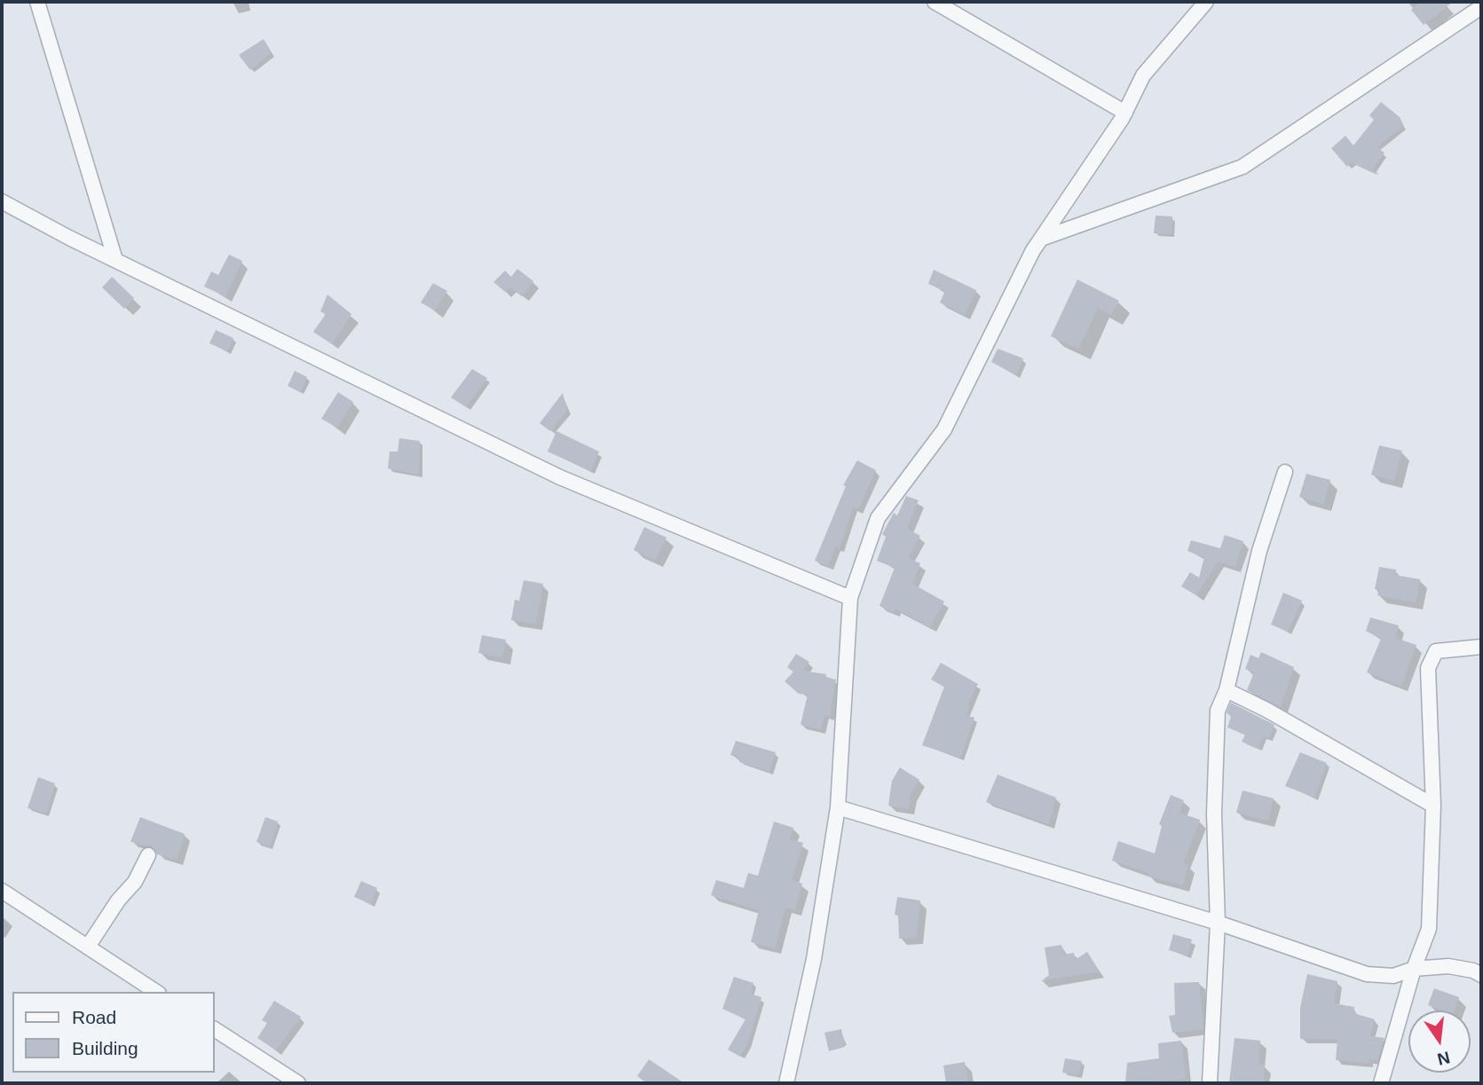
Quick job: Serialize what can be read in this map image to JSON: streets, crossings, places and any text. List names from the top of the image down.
{
  "legend": ["Road", "Building"],
  "north": "bottom"
}
